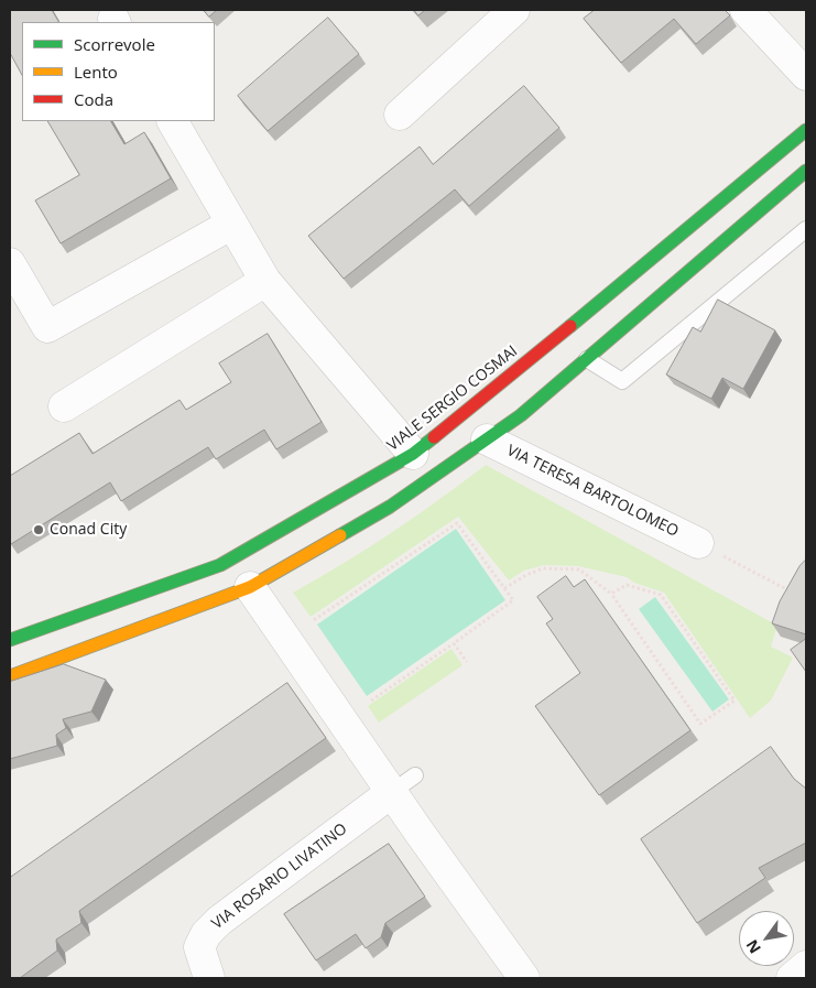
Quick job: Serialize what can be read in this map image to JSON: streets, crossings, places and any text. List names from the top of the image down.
{
  "streets": {
    "street": ["VIALE SERGIO COSMAI", "VIA TERESA BARTOLOMEO", "VIA ROSARIO LIVATINO"]
  },
  "places": ["Conad City"],
  "legend": ["Scorrevole", "Lento", "Coda"],
  "north": "bottom left"
}
